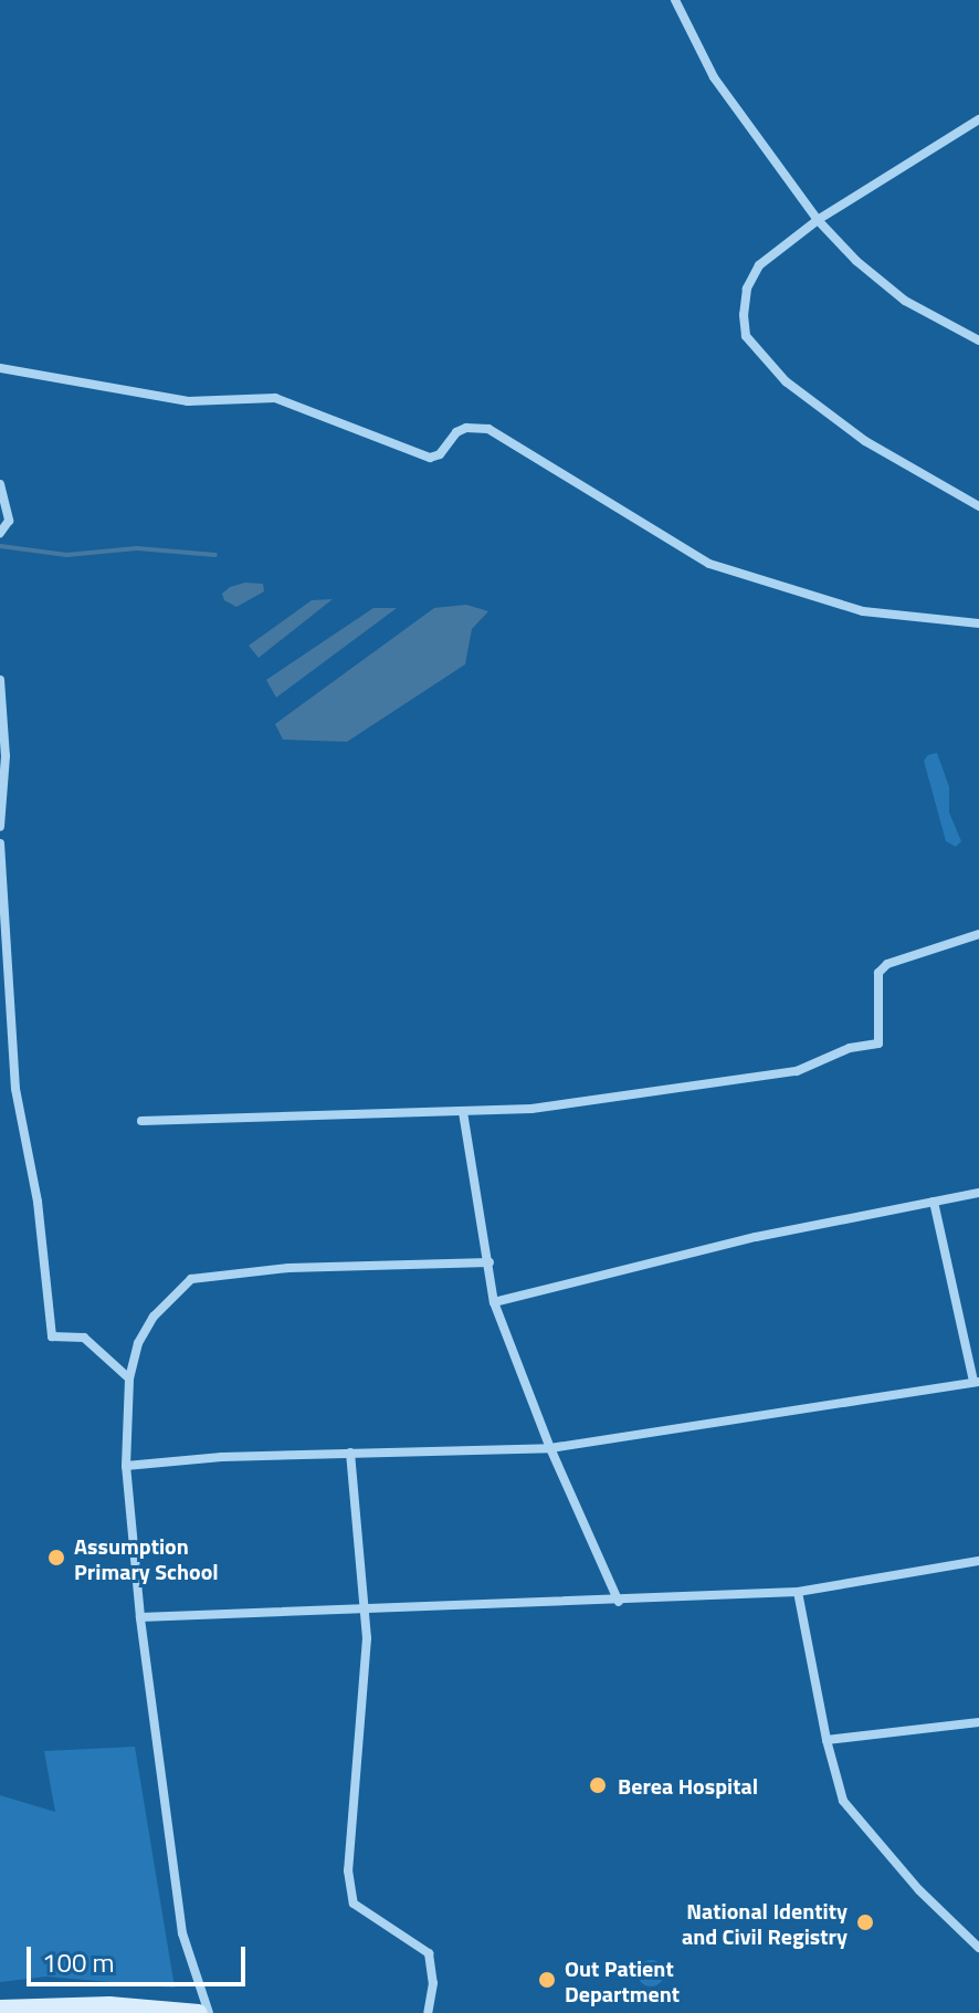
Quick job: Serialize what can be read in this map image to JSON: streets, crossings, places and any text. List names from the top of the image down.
{
  "places": [
    "Assumption Primary School",
    "Berea Hospital",
    "National Identity and Civil Registry",
    "Out Patient Department"
  ],
  "scale_bar": "100 m"
}
